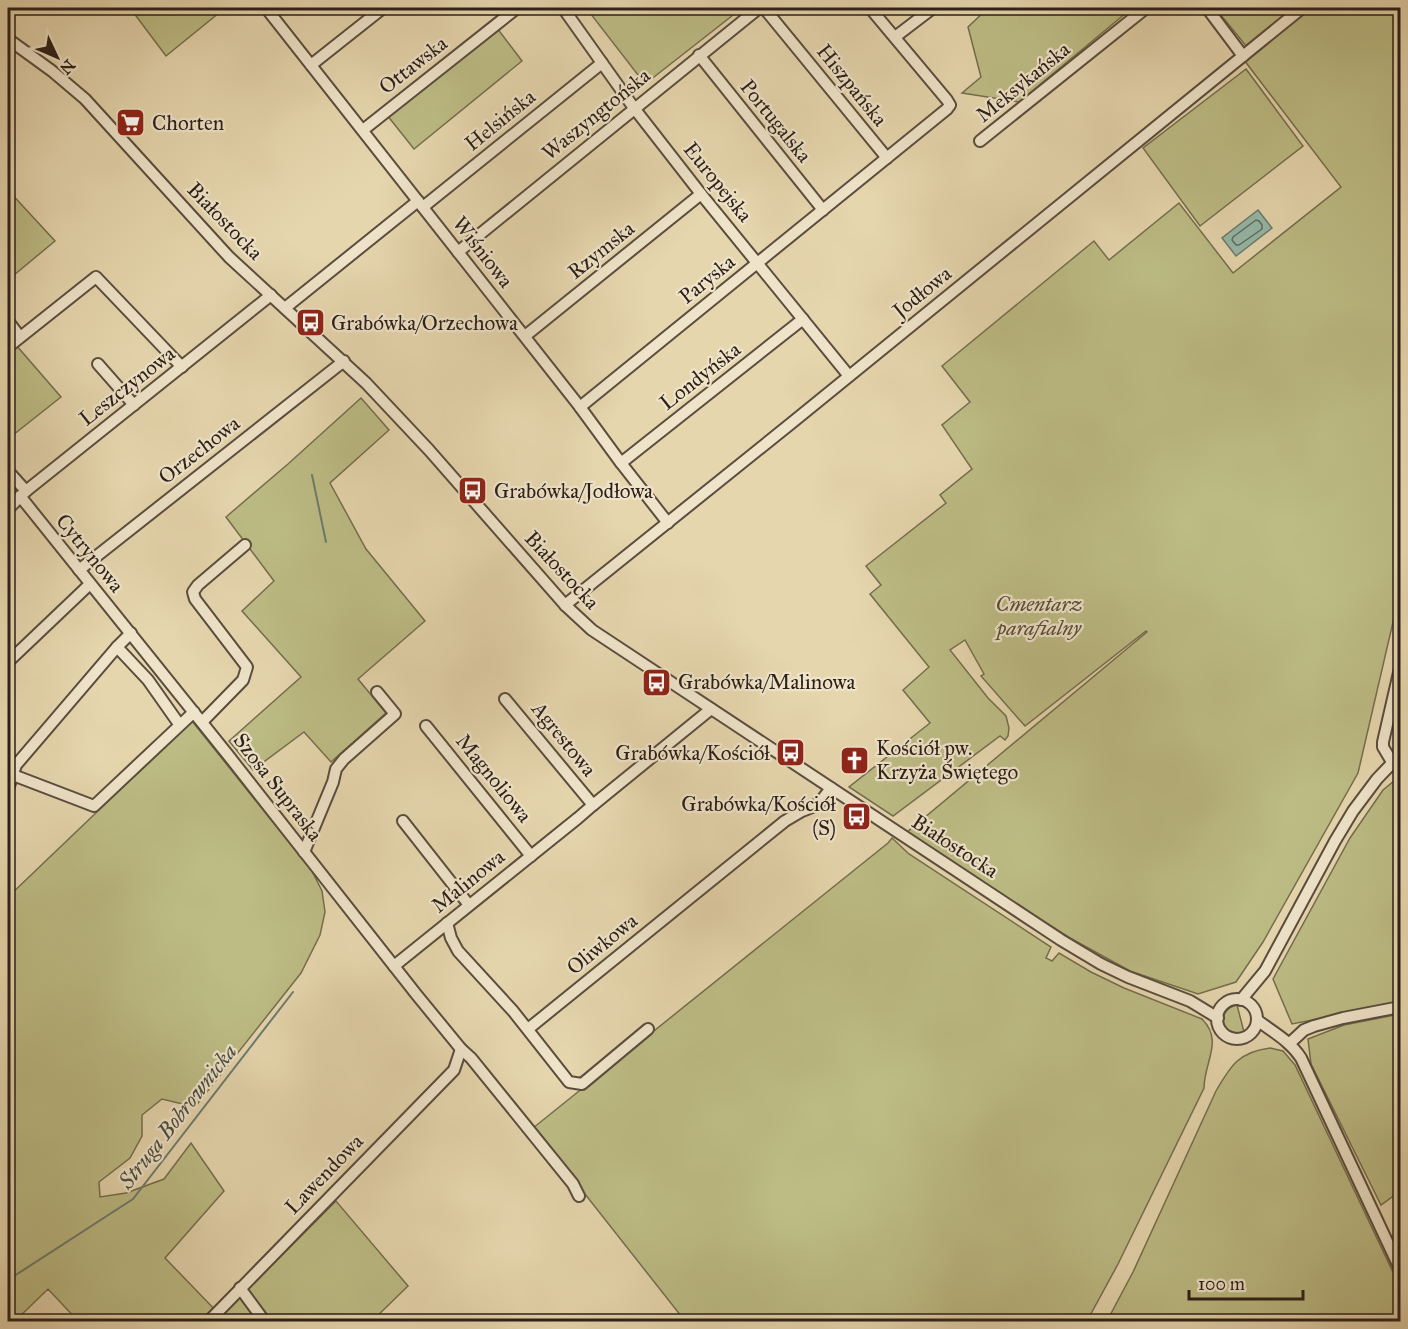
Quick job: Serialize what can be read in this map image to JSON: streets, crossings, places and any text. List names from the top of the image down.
{
  "streets": {
    "street": [
      "Ottawska",
      "Meksykańska",
      "Hiszpańska",
      "Waszyngtońska",
      "Helsińska",
      "Portugalska",
      "Europejska",
      "Białostocka",
      "Rzymska",
      "Wiśniowa",
      "Paryska",
      "Jodłowa",
      "Londyńska",
      "Leszczynowa",
      "Orzechowa",
      "Cytrynowa",
      "Agrestowa",
      "Magnoliowa",
      "Szosa Supraska",
      "Malinowa",
      "Oliwkowa",
      "Lawendowa"
    ]
  },
  "crossings": [
    ["Ottawska", "Wiśniowa"],
    ["Hiszpańska", "Waszyngtońska"],
    ["Hiszpańska", "Paryska"],
    ["Waszyngtońska", "Portugalska"],
    ["Waszyngtońska", "Europejska"],
    ["Waszyngtońska", "Wiśniowa"],
    ["Helsińska", "Europejska"],
    ["Helsińska", "Białostocka"],
    ["Helsińska", "Wiśniowa"],
    ["Portugalska", "Paryska"],
    ["Europejska", "Rzymska"],
    ["Europejska", "Paryska"],
    ["Europejska", "Jodłowa"],
    ["Europejska", "Londyńska"],
    ["Białostocka", "Jodłowa"],
    ["Białostocka", "Leszczynowa"],
    ["Białostocka", "Orzechowa"],
    ["Białostocka", "Malinowa"],
    ["Białostocka", "Oliwkowa"],
    ["Rzymska", "Wiśniowa"],
    ["Wiśniowa", "Paryska"],
    ["Wiśniowa", "Jodłowa"],
    ["Wiśniowa", "Londyńska"],
    ["Leszczynowa", "Cytrynowa"],
    ["Orzechowa", "Cytrynowa"],
    ["Cytrynowa", "Szosa Supraska"],
    ["Agrestowa", "Malinowa"],
    ["Magnoliowa", "Malinowa"],
    ["Szosa Supraska", "Malinowa"]
  ],
  "water": ["Struga Bobrownicka"],
  "parks": ["Cmentarz parafialny"],
  "places": {
    "supermarket": ["Chorten"],
    "bus stop": [
      "Grabówka/Orzechowa",
      "Grabówka/Jodłowa",
      "Grabówka/Malinowa",
      "Grabówka/Kościół",
      "Grabówka/Kościół (S)"
    ],
    "church": ["Kościół pw. Krzyża Świętego"]
  },
  "scale_bar": "100 m",
  "north": "bottom right"
}
